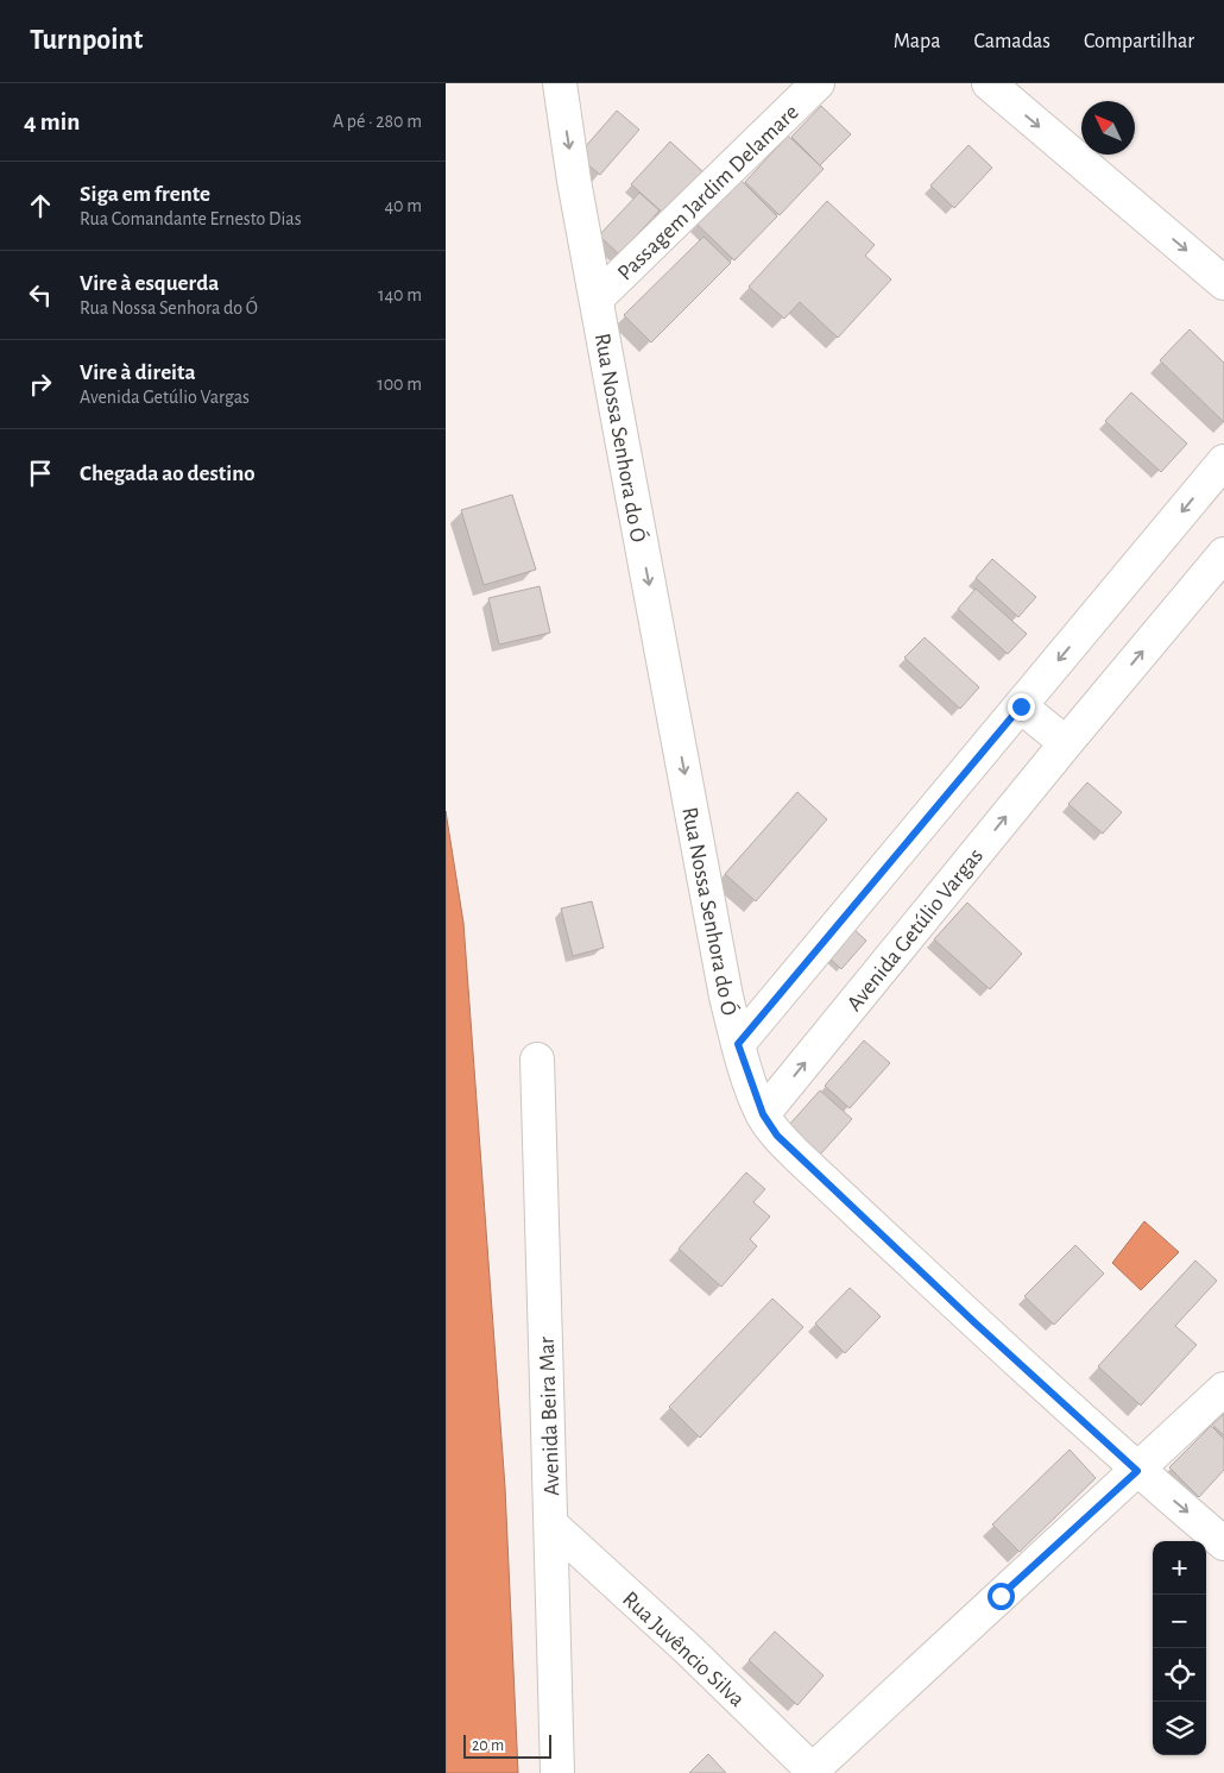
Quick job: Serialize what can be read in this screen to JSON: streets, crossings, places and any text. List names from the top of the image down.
{
  "streets": {
    "street": [
      "Passagem Jardim Delamare",
      "Rua Nossa Senhora do Ó",
      "Avenida Getúlio Vargas",
      "Avenida Beira Mar",
      "Rua Juvêncio Silva"
    ]
  },
  "crossings": [
    ["Passagem Jardim Delamare", "Rua Nossa Senhora do Ó"],
    ["Rua Nossa Senhora do Ó", "Avenida Getúlio Vargas"],
    ["Avenida Beira Mar", "Rua Juvêncio Silva"]
  ],
  "one_way": ["Rua Nossa Senhora do Ó"],
  "scale_bar": "20 m",
  "north": "top left",
  "page": {
    "header": "Turnpoint",
    "nav": ["Mapa", "Camadas", "Compartilhar"],
    "heading": ["4 min", "A pé · 280 m"],
    "list": [
      ["Siga em frente", "Rua Comandante Ernesto Dias", "40 m"],
      ["Vire à esquerda", "Rua Nossa Senhora do Ó", "140 m"],
      ["Vire à direita", "Avenida Getúlio Vargas", "100 m"],
      "Chegada ao destino"
    ],
    "map_buttons": ["+", "−"],
    "scale": "20 m"
  }
}
